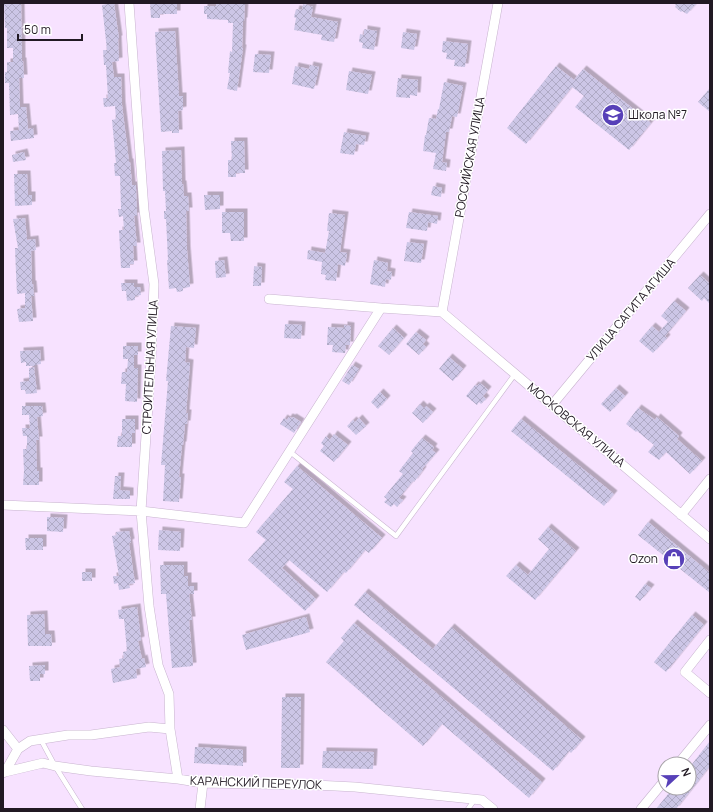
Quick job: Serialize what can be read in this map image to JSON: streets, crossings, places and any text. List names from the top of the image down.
{
  "streets": {
    "street": [
      "РОССИЙСКАЯ УЛИЦА",
      "УЛИЦА САГИТА АГИША",
      "СТРОИТЕЛЬНАЯ УЛИЦА",
      "МОСКОВСКАЯ УЛИЦА",
      "КАРАНСКИЙ ПЕРЕУЛОК"
    ]
  },
  "crossings": [
    ["РОССИЙСКАЯ УЛИЦА", "МОСКОВСКАЯ УЛИЦА"],
    ["УЛИЦА САГИТА АГИША", "МОСКОВСКАЯ УЛИЦА"],
    ["СТРОИТЕЛЬНАЯ УЛИЦА", "КАРАНСКИЙ ПЕРЕУЛОК"]
  ],
  "places": {
    "school or university": ["Школа №7"],
    "shop": ["Ozon"]
  },
  "scale_bar": "50 m",
  "north": "right"
}
